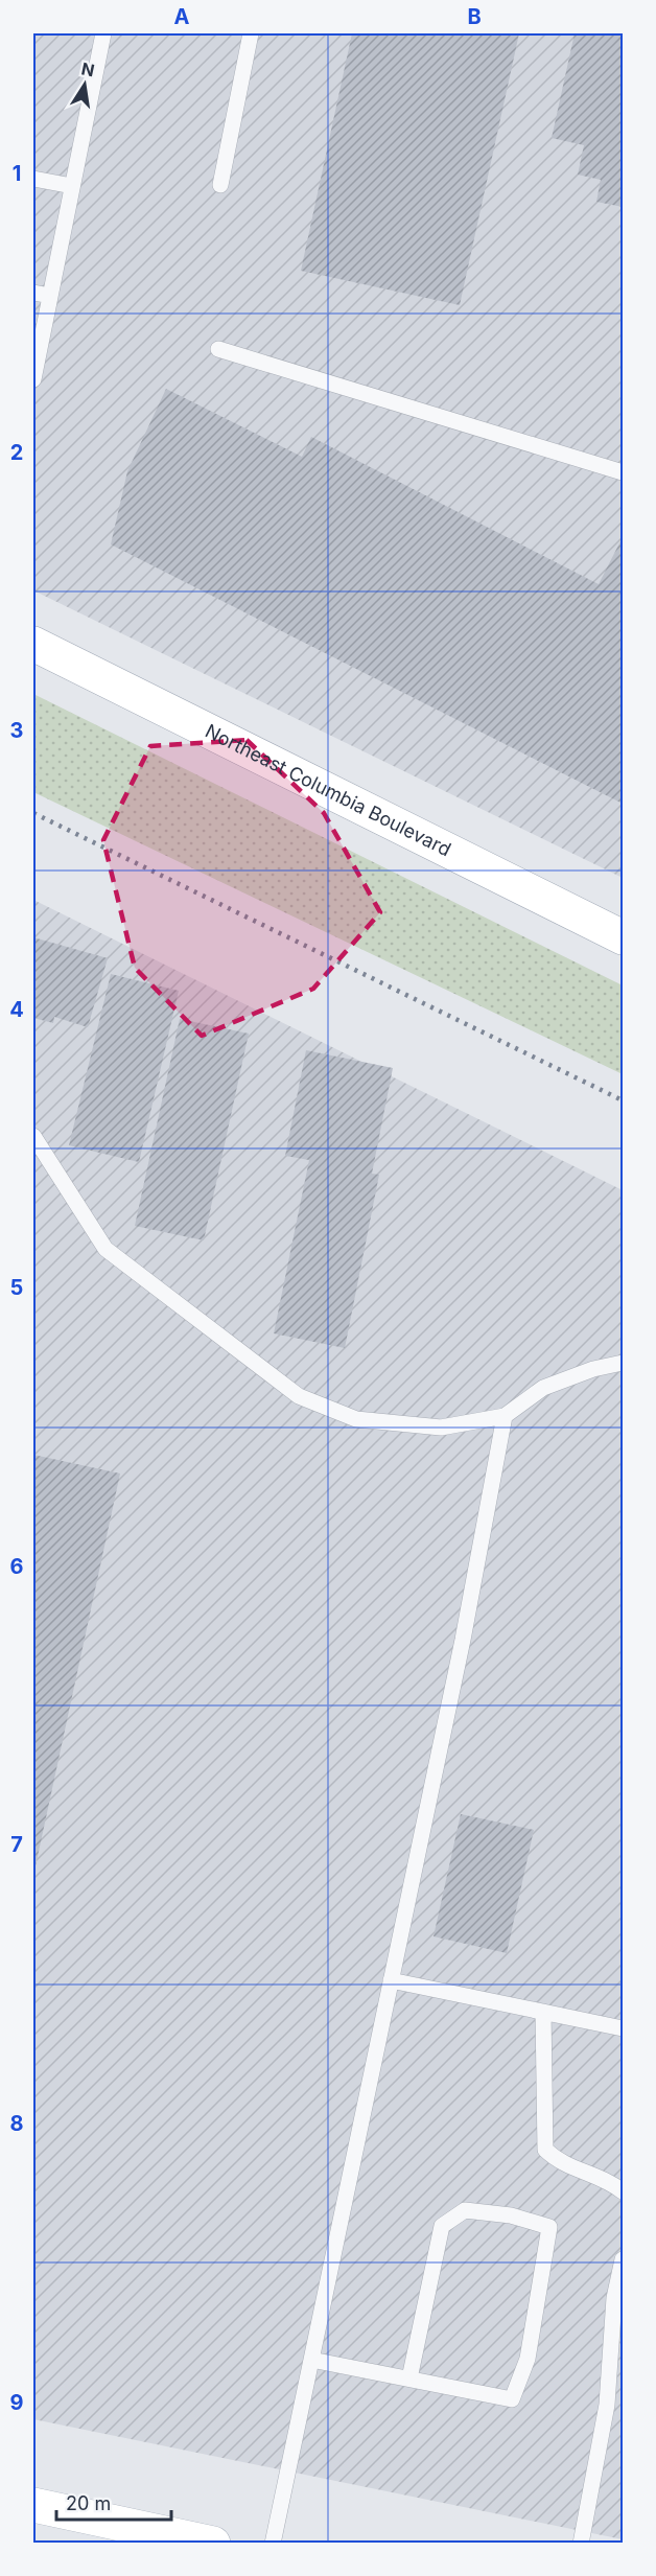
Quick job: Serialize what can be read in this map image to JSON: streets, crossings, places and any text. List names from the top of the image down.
{
  "streets": {
    "main road": ["Northeast Columbia Boulevard"]
  },
  "scale_bar": "20 m",
  "north": "top",
  "grid": {
    "columns": ["A", "B"],
    "rows": [
      "1",
      "2",
      "3",
      "4",
      "5",
      "6",
      "7",
      "8",
      "9"
    ]
  }
}
